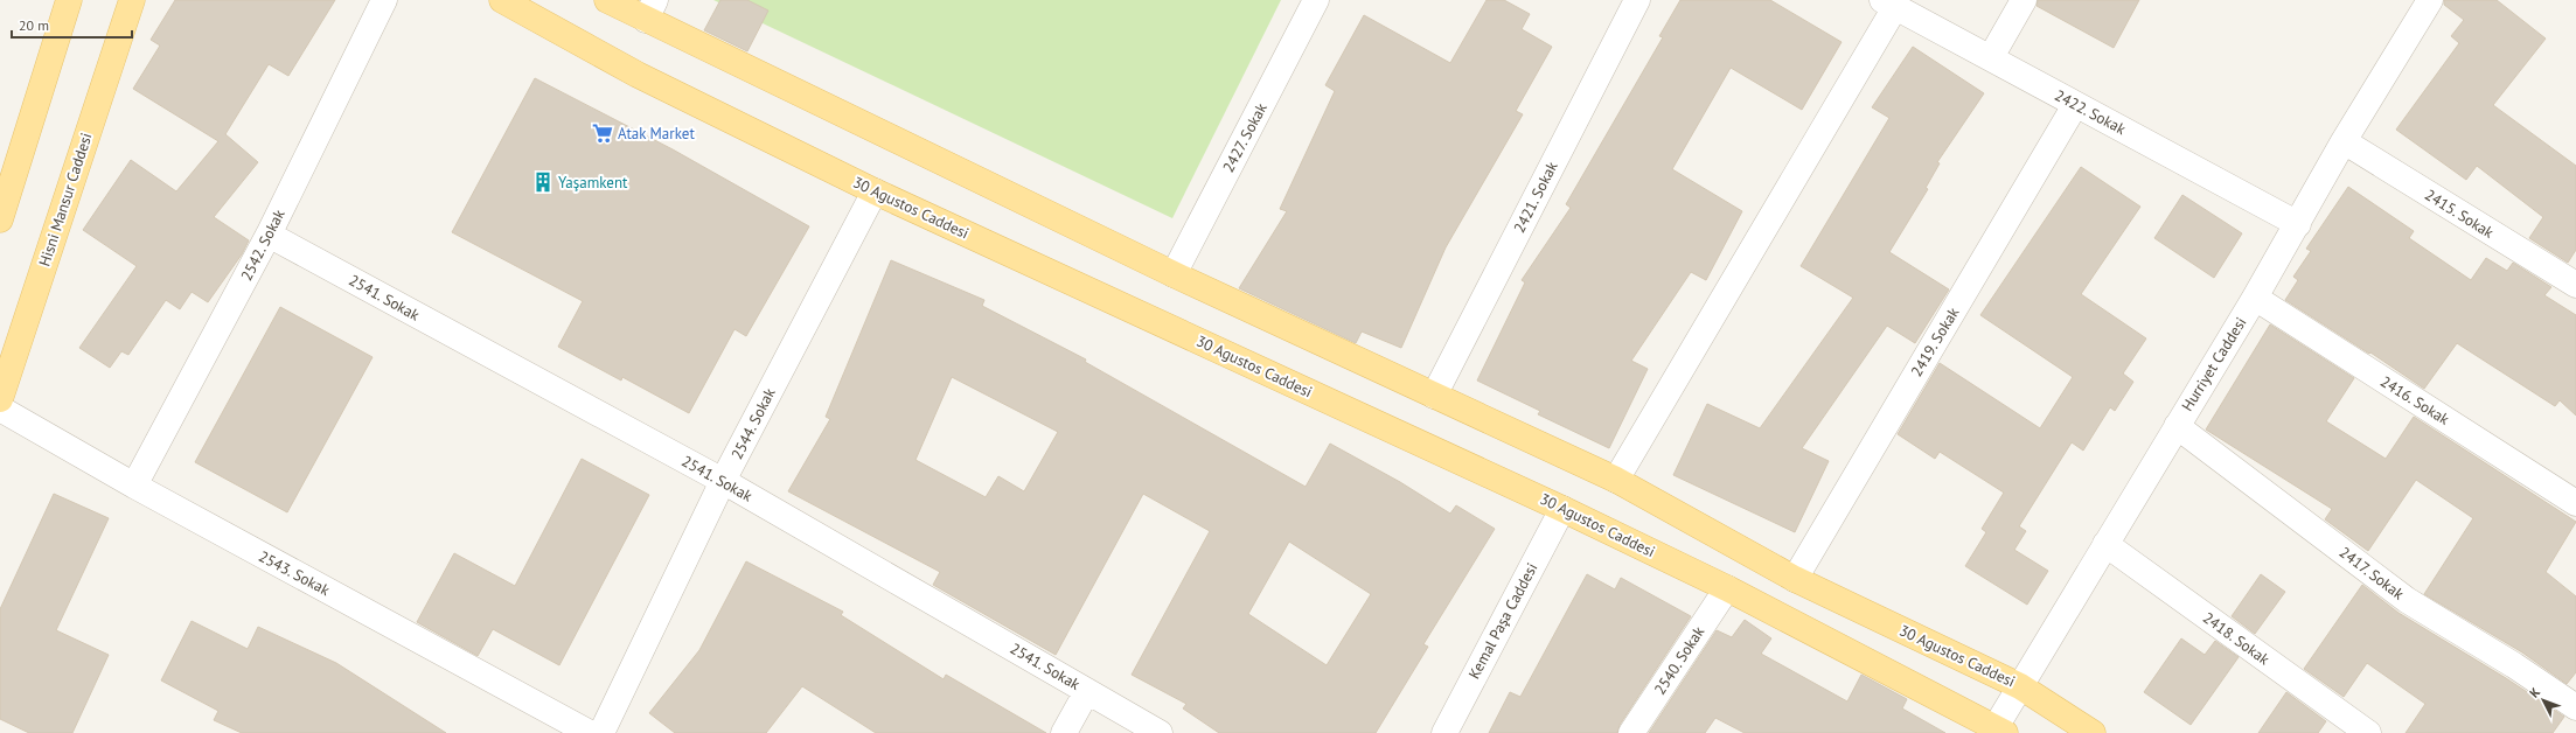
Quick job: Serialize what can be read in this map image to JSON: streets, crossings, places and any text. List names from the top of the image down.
{
  "streets": {
    "main road": ["Hisni Mansur Caddesi", "30 Agustos Caddesi"],
    "street": [
      "2422. Sokak",
      "2427. Sokak",
      "2421. Sokak",
      "2415. Sokak",
      "2542. Sokak",
      "2541. Sokak",
      "2419. Sokak",
      "Hurriyet Caddesi",
      "2416. Sokak",
      "2544. Sokak",
      "2543. Sokak",
      "2417. Sokak",
      "Kemal Paşa Caddesi",
      "2418. Sokak",
      "2540. Sokak"
    ]
  },
  "crossings": [
    ["2422. Sokak", "2419. Sokak"],
    ["2422. Sokak", "Hurriyet Caddesi"],
    ["2427. Sokak", "30 Agustos Caddesi"],
    ["2421. Sokak", "30 Agustos Caddesi"],
    ["30 Agustos Caddesi", "2419. Sokak"],
    ["30 Agustos Caddesi", "Hurriyet Caddesi"],
    ["30 Agustos Caddesi", "2544. Sokak"],
    ["30 Agustos Caddesi", "Kemal Paşa Caddesi"],
    ["30 Agustos Caddesi", "2540. Sokak"],
    ["2415. Sokak", "Hurriyet Caddesi"],
    ["2542. Sokak", "2541. Sokak"],
    ["2542. Sokak", "2543. Sokak"],
    ["2541. Sokak", "2544. Sokak"],
    ["Hurriyet Caddesi", "2416. Sokak"],
    ["Hurriyet Caddesi", "2417. Sokak"],
    ["Hurriyet Caddesi", "2418. Sokak"]
  ],
  "places": {
    "supermarket": ["Atak Market"],
    "building": ["Yaşamkent"]
  },
  "scale_bar": "20 m",
  "north": "top left"
}
